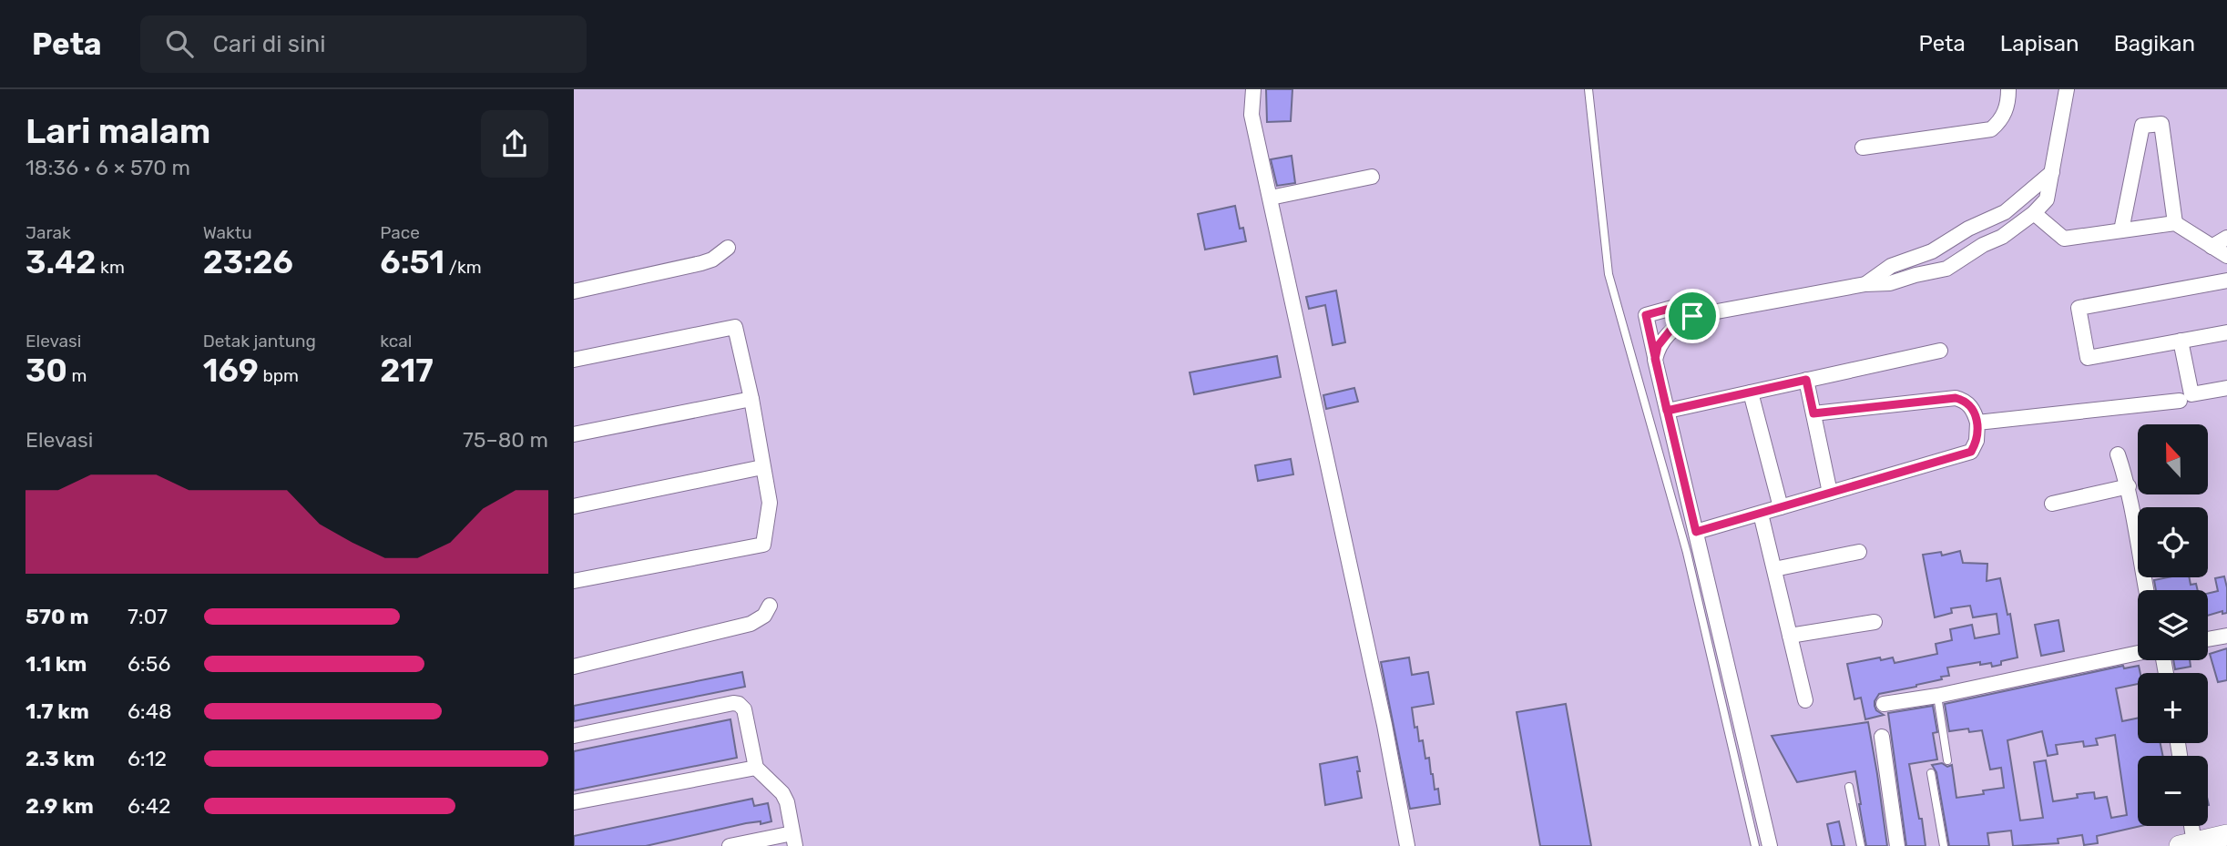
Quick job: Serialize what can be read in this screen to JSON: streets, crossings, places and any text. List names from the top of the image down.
{
  "north": "top",
  "page": {
    "header": "Peta",
    "search": "Cari di sini",
    "nav": ["Peta", "Lapisan", "Bagikan"],
    "heading": ["Lari malam", "18:36 · 6 × 570 m"],
    "stats": [
      ["Jarak", "3.42 km"],
      ["Waktu", "23:26"],
      ["Pace", "6:51 /km"],
      ["Elevasi", "30 m"],
      ["Detak jantung", "169 bpm"],
      ["kcal", "217"]
    ],
    "chart": ["Elevasi", "75–80 m"],
    "map_buttons": ["+", "−"],
    "list": [
      {
        "name": "570 m",
        "note": "7:07"
      },
      {
        "name": "1.1 km",
        "note": "6:56"
      },
      {
        "name": "1.7 km",
        "note": "6:48"
      },
      {
        "name": "2.3 km",
        "note": "6:12"
      },
      {
        "name": "2.9 km",
        "note": "6:42"
      }
    ]
  }
}
